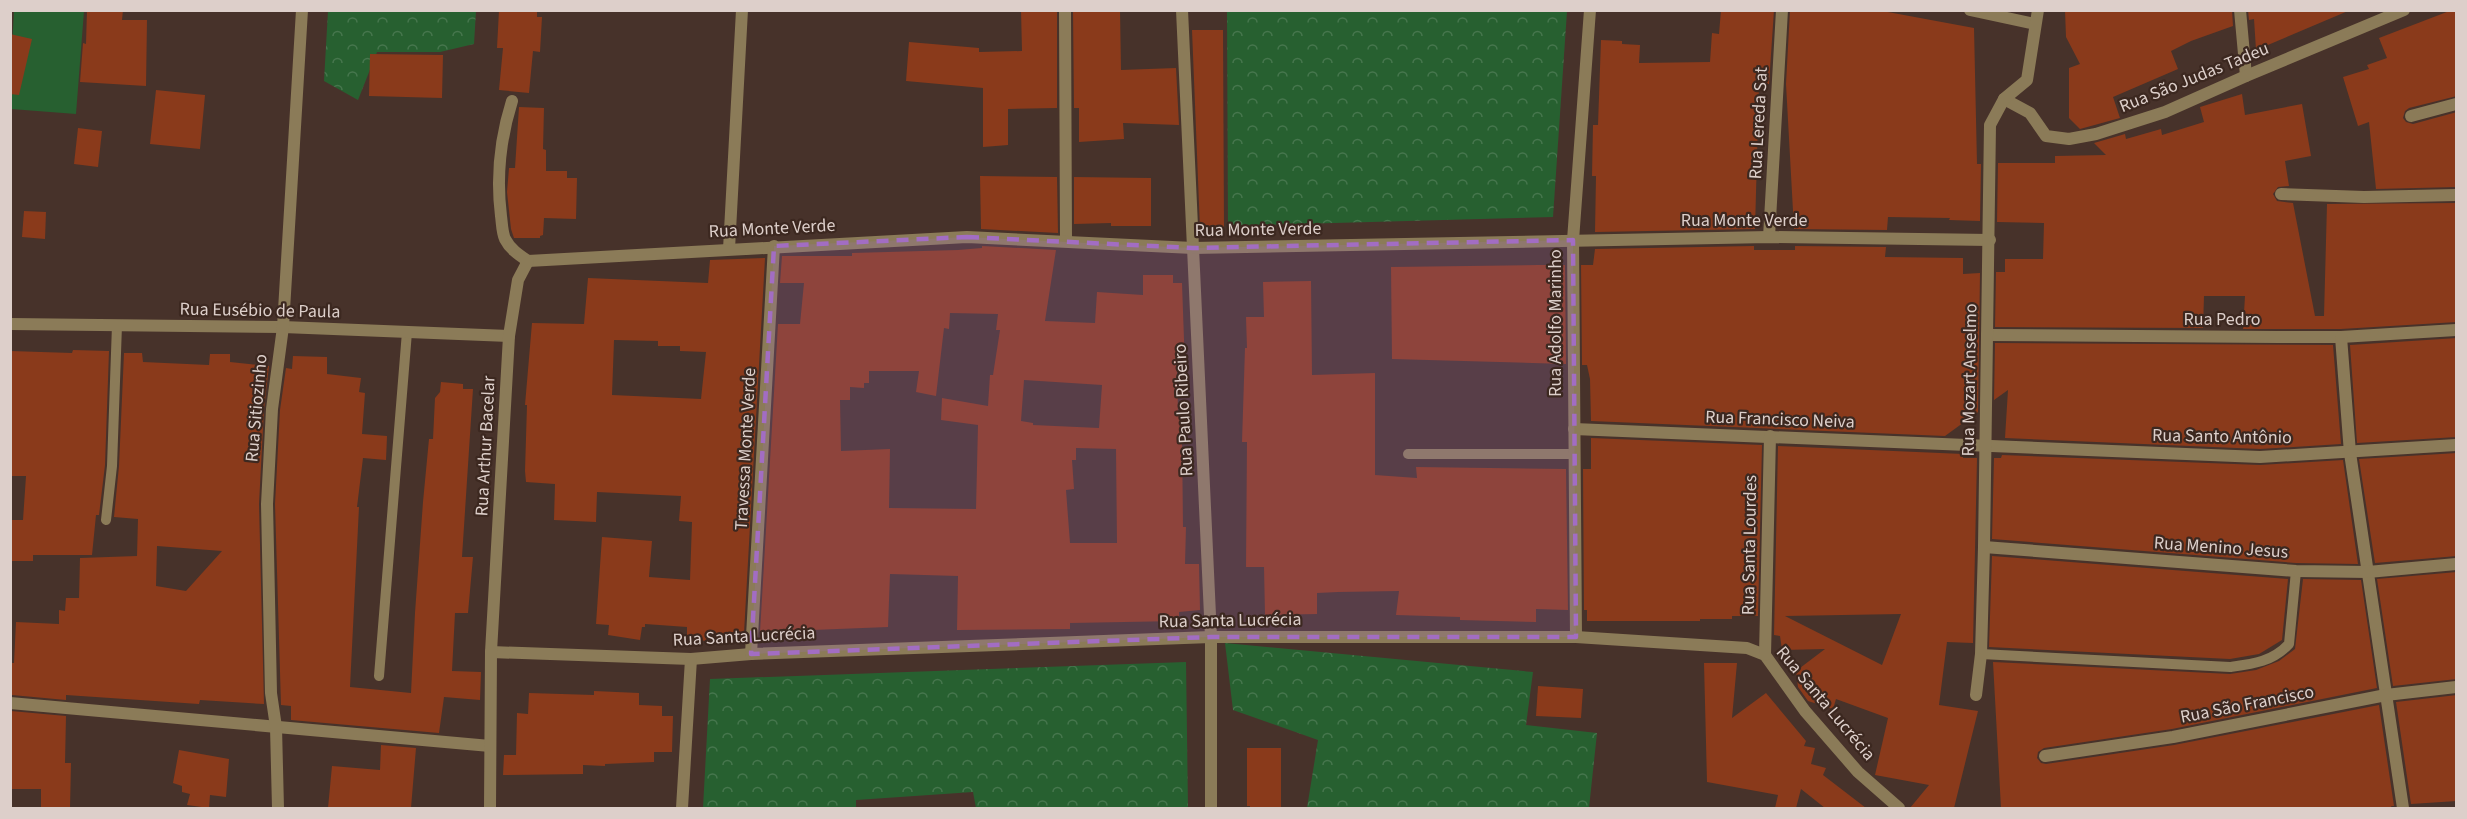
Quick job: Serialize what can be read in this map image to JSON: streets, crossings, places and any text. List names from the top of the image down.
{
  "streets": {
    "street": [
      "Rua São Judas Tadeu",
      "Rua Lereda Sat",
      "Rua Monte Verde",
      "Rua Eusébio de Paula",
      "Rua Pedro",
      "Rua Adolfo Marinho",
      "Rua Mozart Anselmo",
      "Rua Sitiozinho",
      "Rua Paulo Ribeiro",
      "Rua Francisco Neiva",
      "Rua Santo Antônio",
      "Rua Arthur Bacelar",
      "Travessa Monte Verde",
      "Rua Santa Lourdes",
      "Rua Menino Jesus",
      "Rua Santa Lucrécia",
      "Rua São Francisco"
    ]
  },
  "crossings": [
    ["Rua São Judas Tadeu", "Rua Mozart Anselmo"],
    ["Rua Lereda Sat", "Rua Monte Verde"],
    ["Rua Monte Verde", "Rua Adolfo Marinho"],
    ["Rua Monte Verde", "Rua Mozart Anselmo"],
    ["Rua Monte Verde", "Rua Paulo Ribeiro"],
    ["Rua Monte Verde", "Rua Arthur Bacelar"],
    ["Rua Monte Verde", "Travessa Monte Verde"],
    ["Rua Eusébio de Paula", "Rua Sitiozinho"],
    ["Rua Eusébio de Paula", "Rua Arthur Bacelar"],
    ["Rua Pedro", "Rua Mozart Anselmo"],
    ["Rua Adolfo Marinho", "Rua Francisco Neiva"],
    ["Rua Adolfo Marinho", "Rua Santa Lucrécia"],
    ["Rua Mozart Anselmo", "Rua Francisco Neiva"],
    ["Rua Mozart Anselmo", "Rua Santo Antônio"],
    ["Rua Mozart Anselmo", "Rua Menino Jesus"],
    ["Rua Paulo Ribeiro", "Rua Santa Lucrécia"],
    ["Rua Francisco Neiva", "Rua Santo Antônio"],
    ["Rua Francisco Neiva", "Rua Santa Lourdes"],
    ["Rua Arthur Bacelar", "Rua Santa Lucrécia"],
    ["Travessa Monte Verde", "Rua Santa Lucrécia"],
    ["Rua Santa Lourdes", "Rua Santa Lucrécia"]
  ]
}
